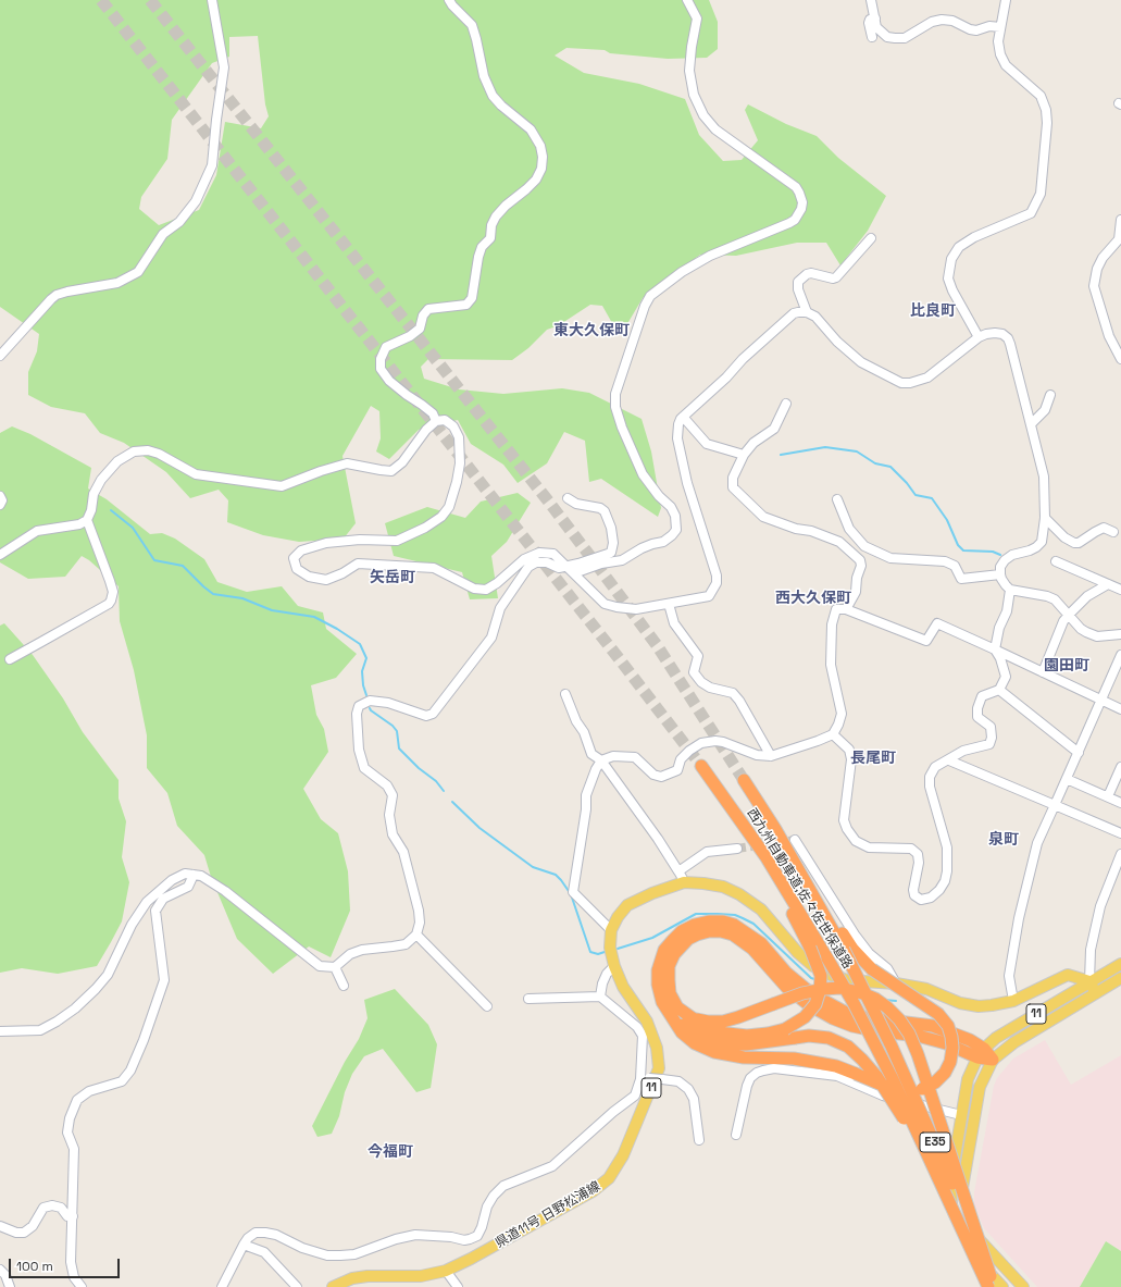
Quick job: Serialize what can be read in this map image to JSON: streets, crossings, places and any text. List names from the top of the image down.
{
  "streets": {
    "highway": ["西九州自動車道;佐々佐世保道路", "E35"],
    "main road": ["11", "県道11号 日野松浦線"]
  },
  "crossings": [
    ["西九州自動車道;佐々佐世保道路", "E35"],
    ["11", "県道11号 日野松浦線"]
  ],
  "districts": [
    "比良町",
    "東大久保町",
    "矢岳町",
    "西大久保町",
    "園田町",
    "長尾町",
    "泉町",
    "今福町"
  ],
  "scale_bar": "100 m"
}
